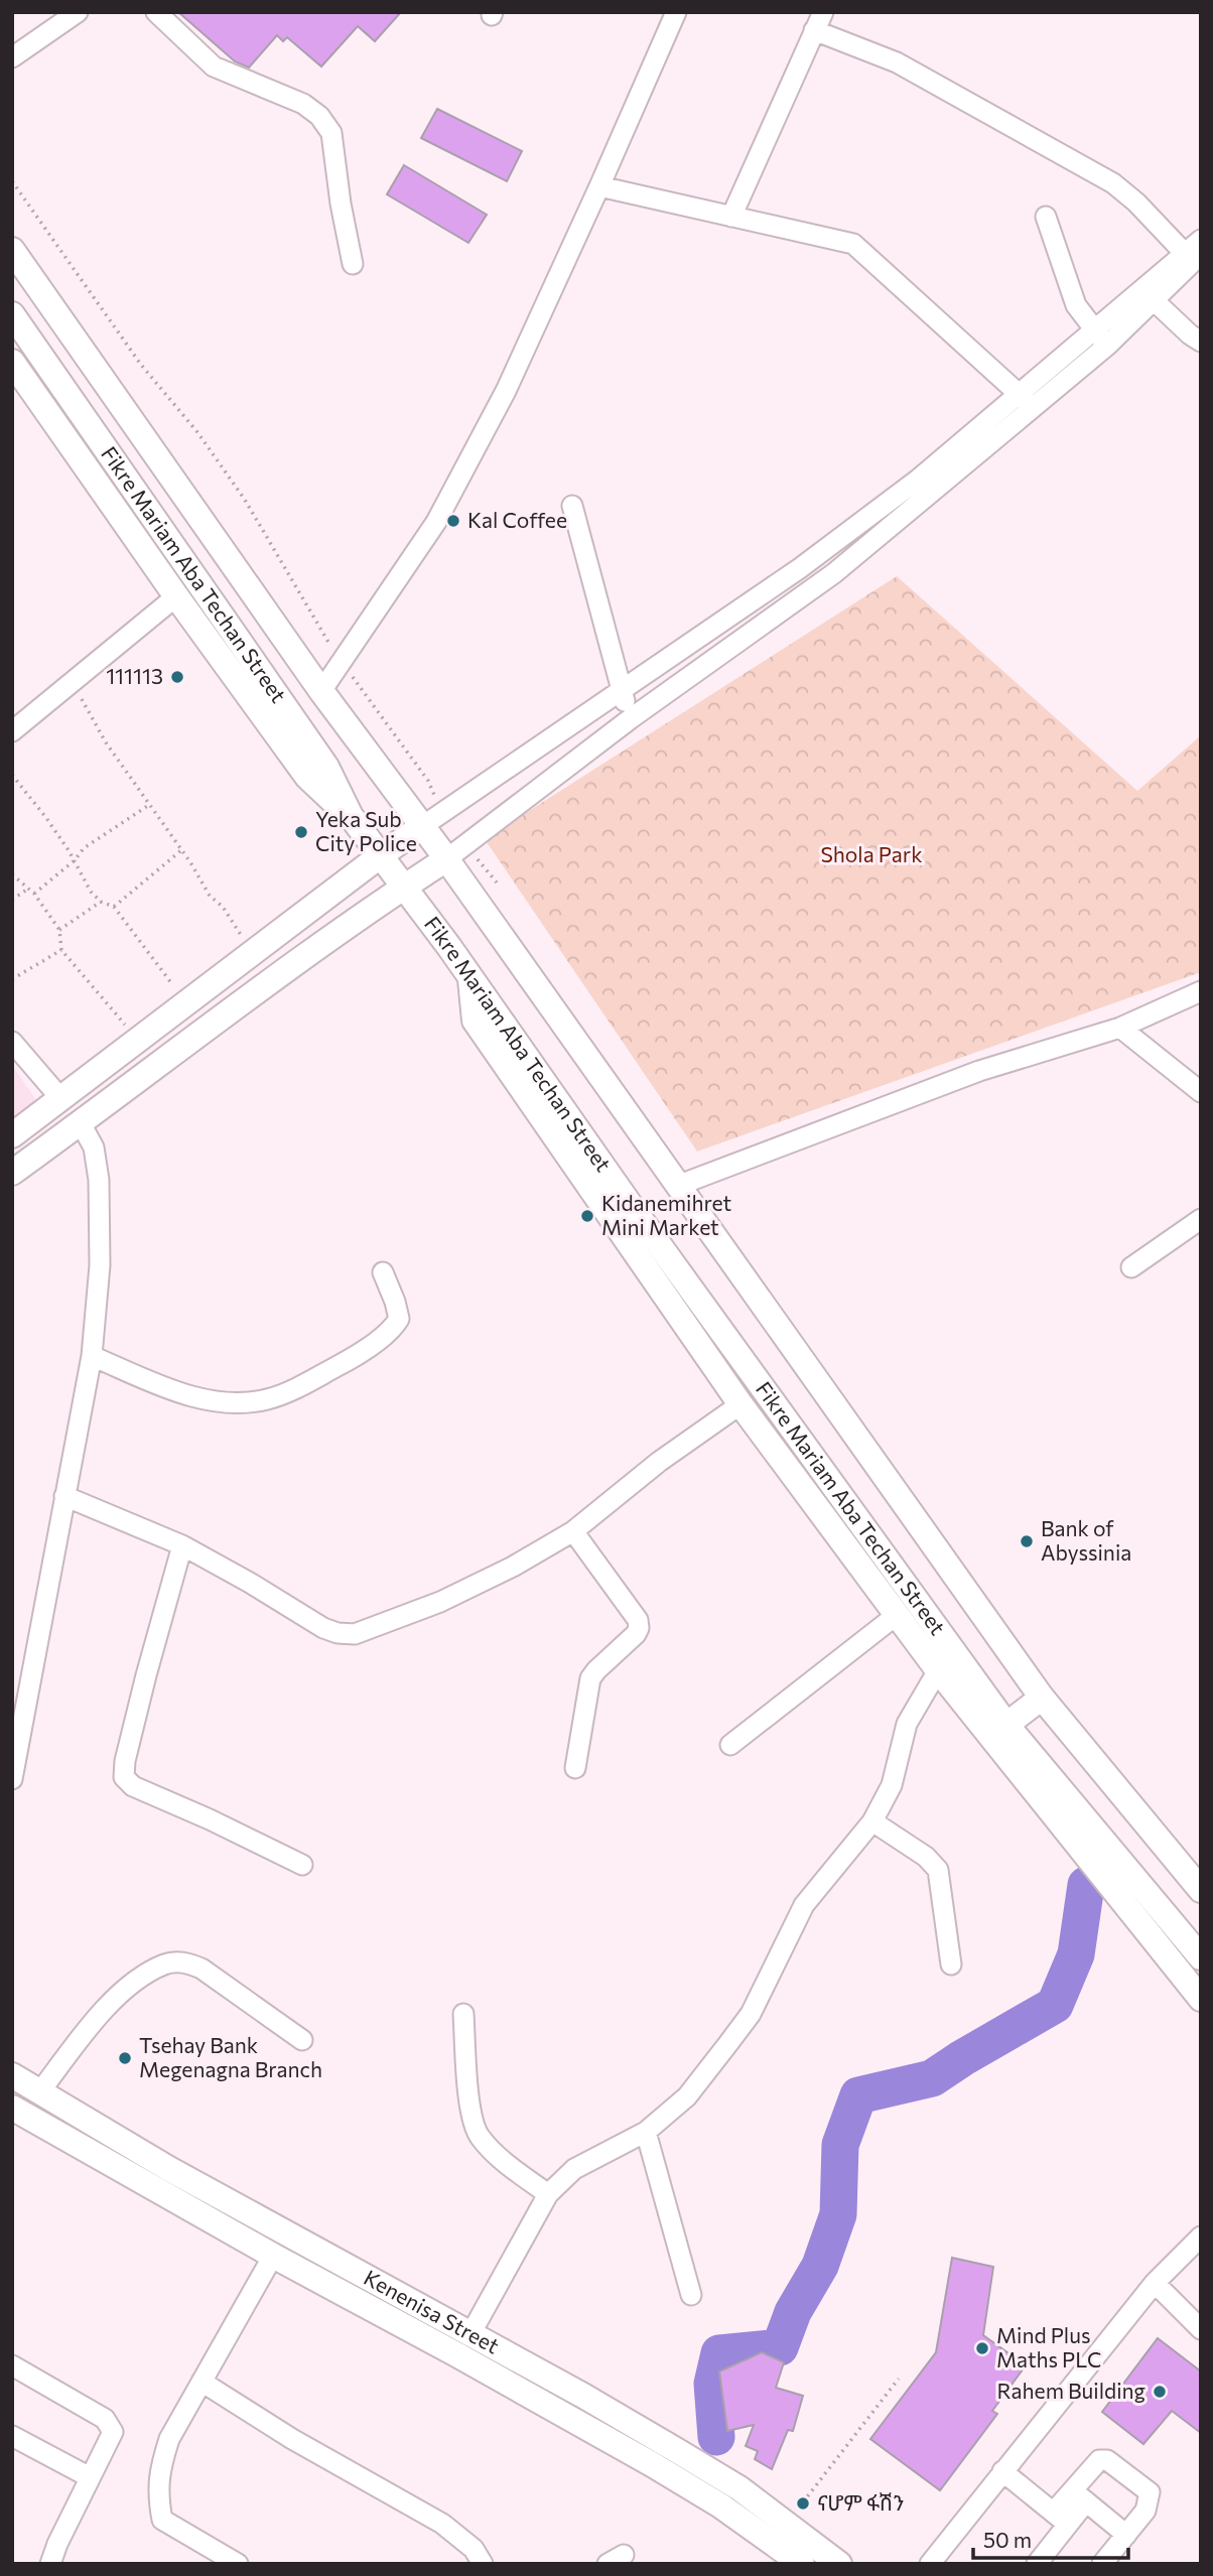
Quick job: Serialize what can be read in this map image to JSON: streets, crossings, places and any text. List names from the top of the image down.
{
  "streets": {
    "main road": ["Fikre Mariam Aba Techan Street", "Kenenisa Street"]
  },
  "parks": ["Shola Park"],
  "places": [
    "Kal Coffee",
    "111113",
    "Yeka Sub City Police",
    "Kidanemihret Mini Market",
    "Bank of Abyssinia",
    "Tsehay Bank Megenagna Branch",
    "Mind Plus Maths PLC",
    "Rahem Building",
    "ናሆም ፋሽን"
  ],
  "scale_bar": "50 m"
}
